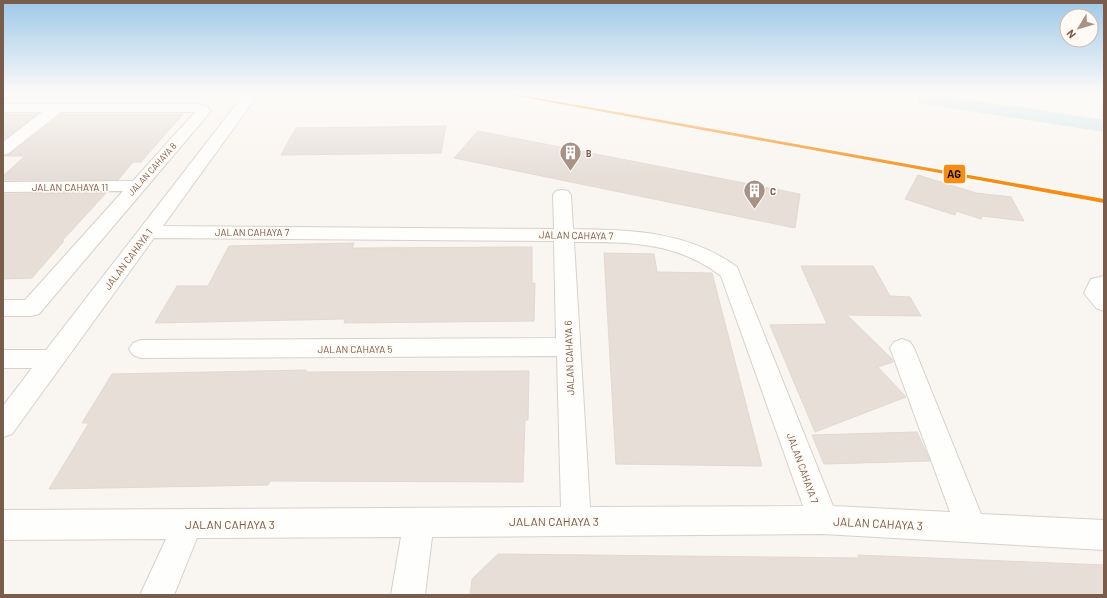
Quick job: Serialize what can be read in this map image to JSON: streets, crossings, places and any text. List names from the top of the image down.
{
  "streets": {
    "street": [
      "JALAN CAHAYA 8",
      "JALAN CAHAYA 11",
      "JALAN CAHAYA 7",
      "JALAN CAHAYA 1",
      "JALAN CAHAYA 5",
      "JALAN CAHAYA 6",
      "JALAN CAHAYA 3"
    ]
  },
  "crossings": [
    ["JALAN CAHAYA 8", "JALAN CAHAYA 11"],
    ["JALAN CAHAYA 7", "JALAN CAHAYA 1"],
    ["JALAN CAHAYA 7", "JALAN CAHAYA 6"],
    ["JALAN CAHAYA 7", "JALAN CAHAYA 3"],
    ["JALAN CAHAYA 5", "JALAN CAHAYA 6"],
    ["JALAN CAHAYA 6", "JALAN CAHAYA 3"]
  ],
  "places": {
    "building": ["B", "C"]
  },
  "lines": ["transit line AG"],
  "north": "bottom left"
}
